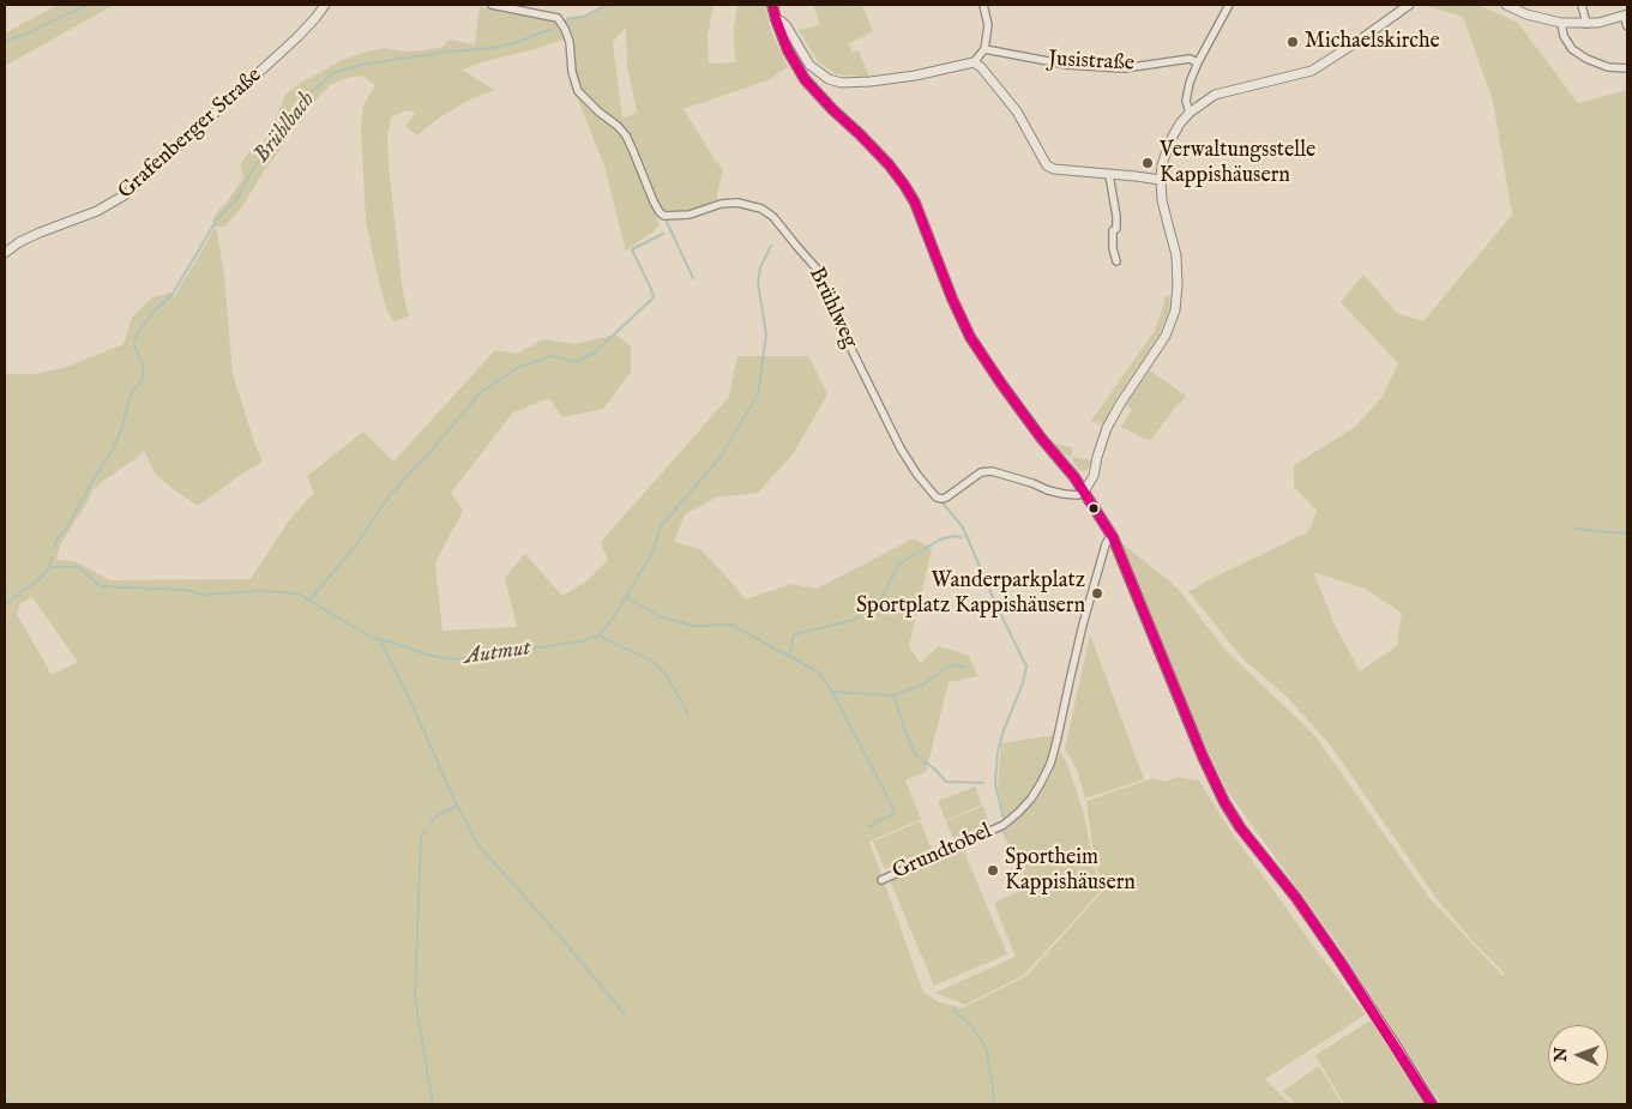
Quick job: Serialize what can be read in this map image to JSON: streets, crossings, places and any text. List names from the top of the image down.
{
  "streets": {
    "street": [
      "Jusistraße",
      "Grafenberger Straße",
      "Brühlweg",
      "Grundtobel"
    ]
  },
  "water": ["Brühlbach", "Autmut"],
  "places": [
    "Michaelskirche",
    "Verwaltungsstelle Kappishäusern",
    "Wanderparkplatz Sportplatz Kappishäusern",
    "Sportheim Kappishäusern"
  ],
  "north": "left"
}
